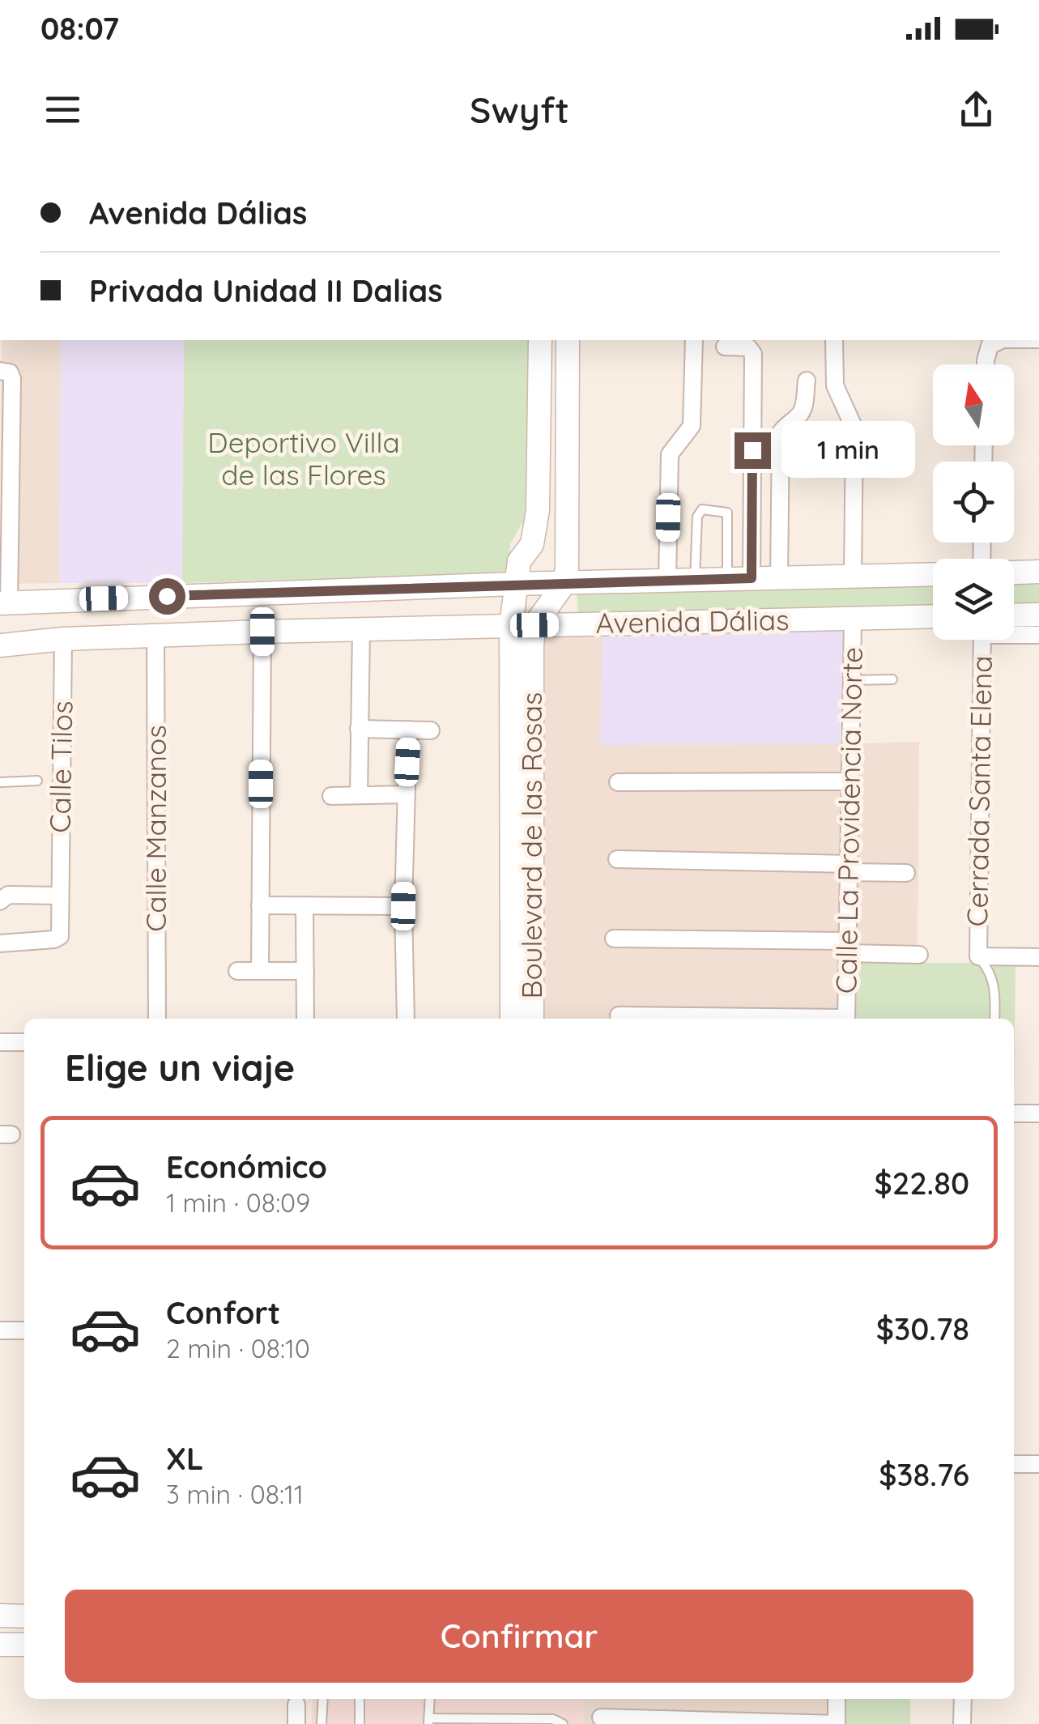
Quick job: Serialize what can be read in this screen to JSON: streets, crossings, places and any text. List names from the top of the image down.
{
  "streets": {
    "main road": ["Avenida Dálias", "Boulevard de las Rosas"],
    "street": [
      "Calle Tilos",
      "Cerrada Santa Elena",
      "Calle La Providencia Norte",
      "Calle Manzanos"
    ]
  },
  "crossings": [
    ["Avenida Dálias", "Calle Tilos"],
    ["Avenida Dálias", "Calle La Providencia Norte"],
    ["Avenida Dálias", "Calle Manzanos"],
    ["Avenida Dálias", "Boulevard de las Rosas"]
  ],
  "parks": ["Deportivo Villa de las Flores"],
  "north": "top",
  "page": {
    "status": "08:07",
    "header": "Swyft",
    "banner": ["Avenida Dálias", "Privada Unidad II Dalias"],
    "bubble": "1 min",
    "heading": "Elige un viaje",
    "list": [
      {
        "name": "Económico",
        "note": "1 min · 08:09",
        "value": "$22.80"
      },
      {
        "name": "Confort",
        "note": "2 min · 08:10",
        "value": "$30.78"
      },
      {
        "name": "XL",
        "note": "3 min · 08:11",
        "value": "$38.76"
      }
    ],
    "buttons": "Confirmar"
  }
}
